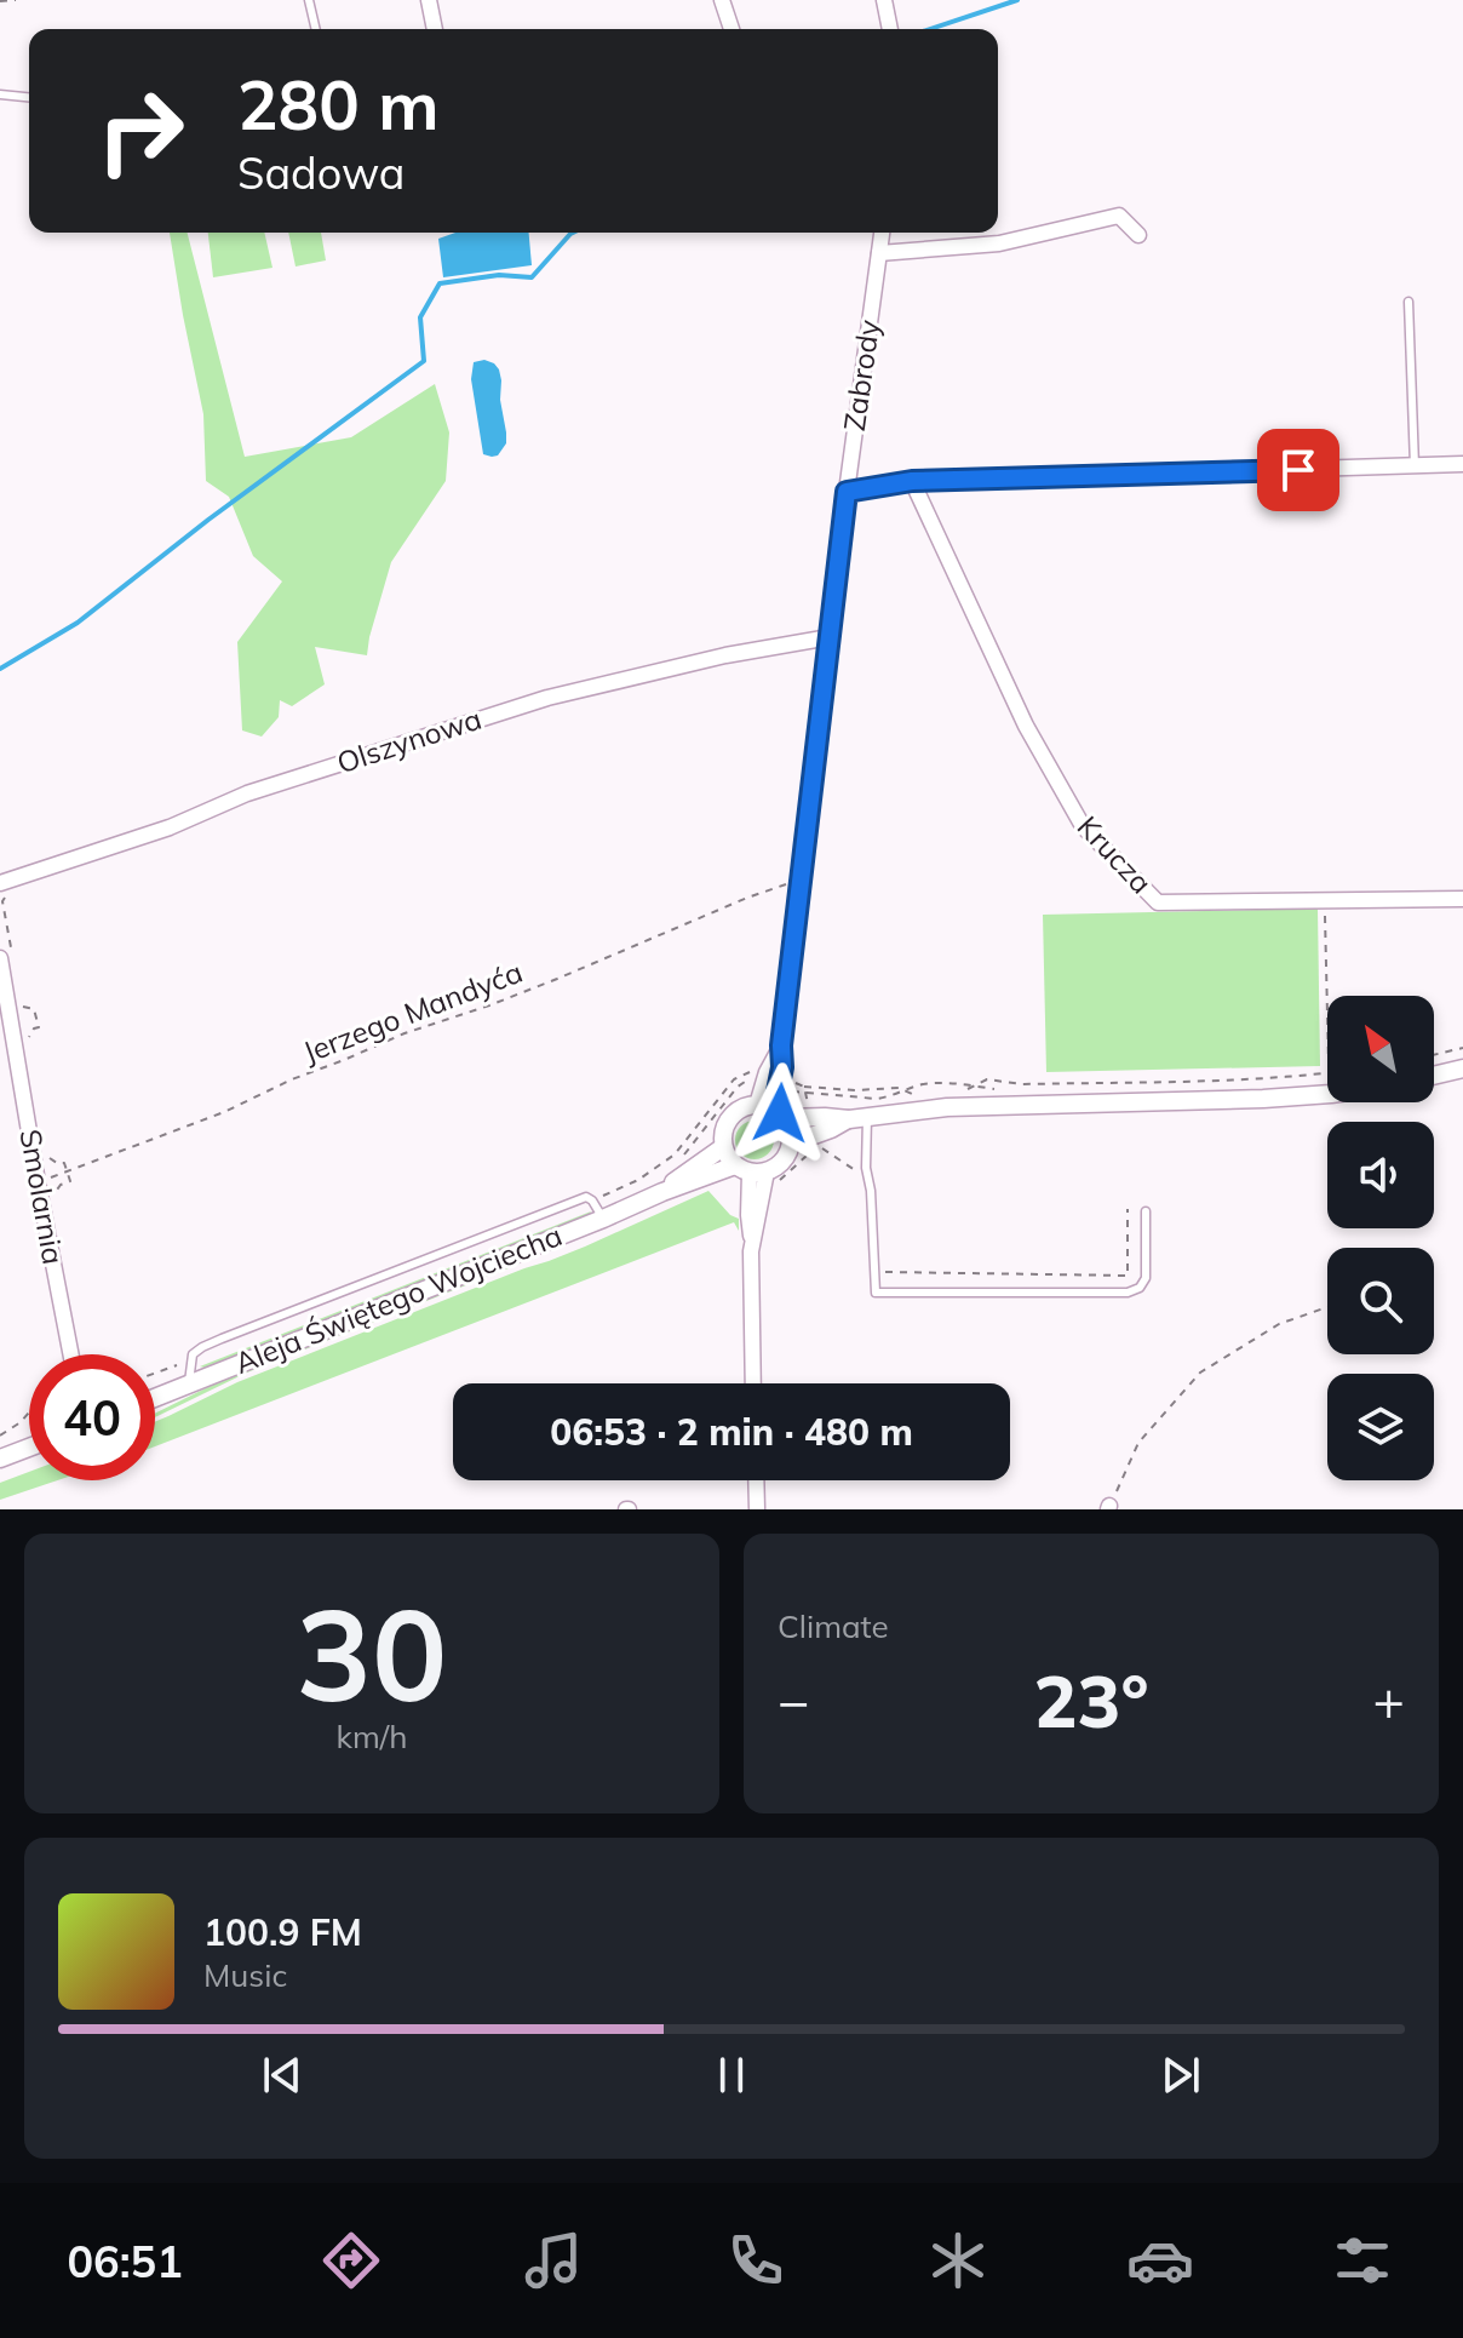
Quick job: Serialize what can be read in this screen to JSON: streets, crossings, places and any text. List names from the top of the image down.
{
  "streets": {
    "street": [
      "Zabrody",
      "Olszynowa",
      "Krucza",
      "Smolarnia",
      "Aleja Świętego Wojciecha"
    ],
    "path": ["Jerzego Mandyća"]
  },
  "crossings": [
    ["Zabrody", "Olszynowa"],
    ["Zabrody", "Jerzego Mandyća"],
    ["Zabrody", "Aleja Świętego Wojciecha"],
    ["Jerzego Mandyća", "Smolarnia"]
  ],
  "north": "top left",
  "page": {
    "turn": ["280 m", "Sadowa"],
    "limit": "40",
    "trip": "06:53 · 2 min · 480 m",
    "tile": [
      ["30", "km/h"],
      "Climate"
    ],
    "heat": ["−", "23°", "+"],
    "song": ["100.9 FM", "Music"],
    "tabs": "06:51"
  }
}
